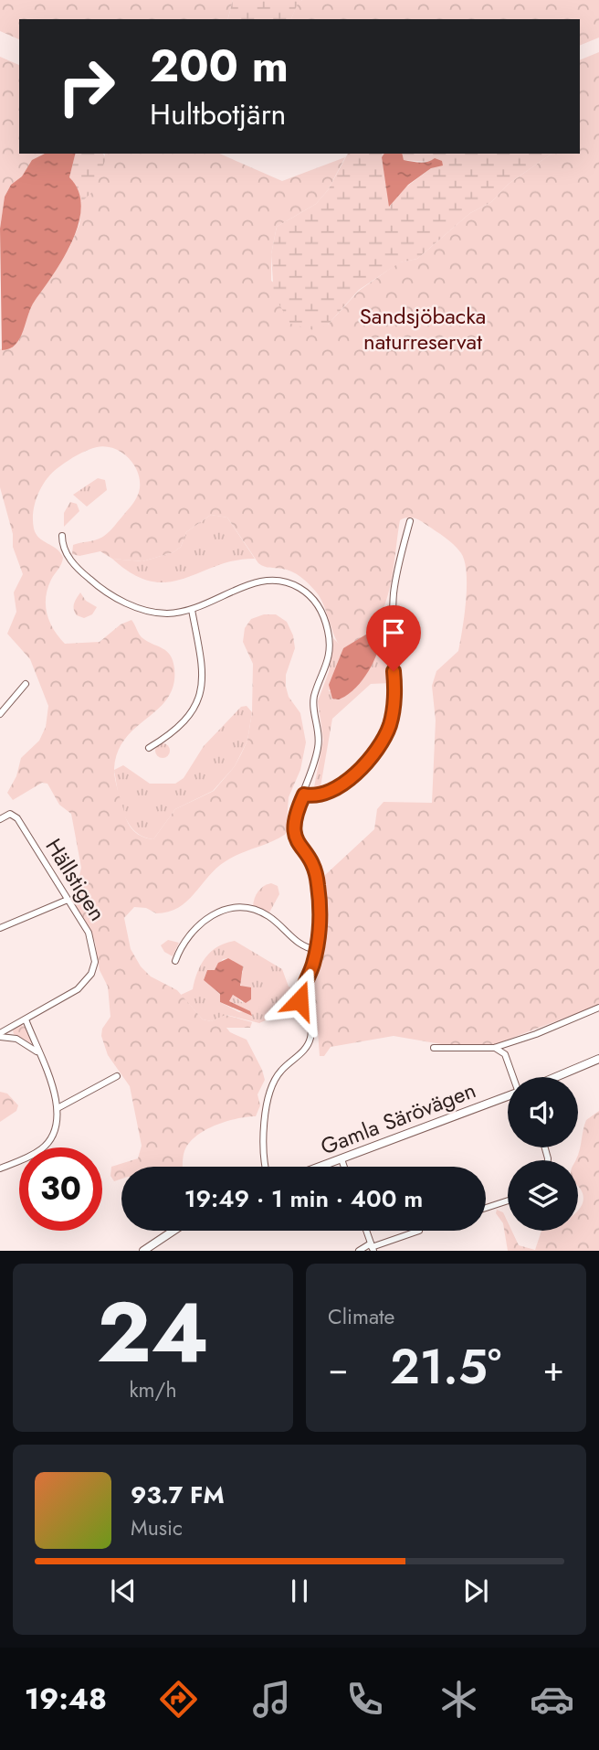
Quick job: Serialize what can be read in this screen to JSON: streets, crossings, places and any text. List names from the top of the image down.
{
  "streets": {
    "street": ["Hällstigen", "Gamla Särövägen"]
  },
  "parks": ["Sandsjöbacka naturreservat"],
  "page": {
    "turn": ["200 m", "Hultbotjärn"],
    "limit": "30",
    "trip": "19:49 · 1 min · 400 m",
    "tile": [
      ["24", "km/h"],
      "Climate"
    ],
    "heat": ["−", "21.5°", "+"],
    "song": ["93.7 FM", "Music"],
    "tabs": "19:48"
  }
}
